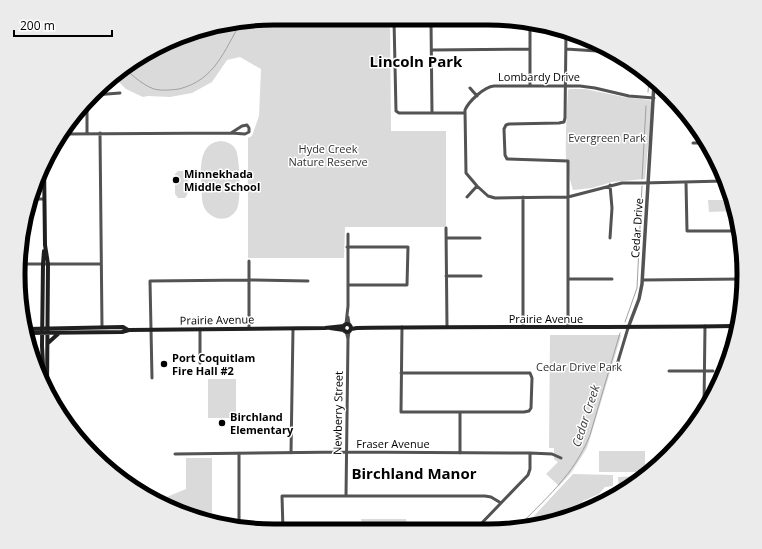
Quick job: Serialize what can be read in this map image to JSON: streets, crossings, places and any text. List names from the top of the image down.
{
  "streets": {
    "main road": ["Prairie Avenue"],
    "street": [
      "Lombardy Drive",
      "Cedar Drive",
      "Newberry Street",
      "Fraser Avenue"
    ]
  },
  "crossings": [
    ["Lombardy Drive", "Cedar Drive"],
    ["Cedar Drive", "Prairie Avenue"],
    ["Prairie Avenue", "Newberry Street"],
    ["Newberry Street", "Fraser Avenue"]
  ],
  "districts": ["Lincoln Park", "Birchland Manor"],
  "water": ["Cedar Creek"],
  "parks": ["Evergreen Park", "Hyde Creek Nature Reserve", "Cedar Drive Park"],
  "places": ["Minnekhada Middle School", "Port Coquitlam Fire Hall #2", "Birchland Elementary"],
  "scale_bar": "200 m"
}
